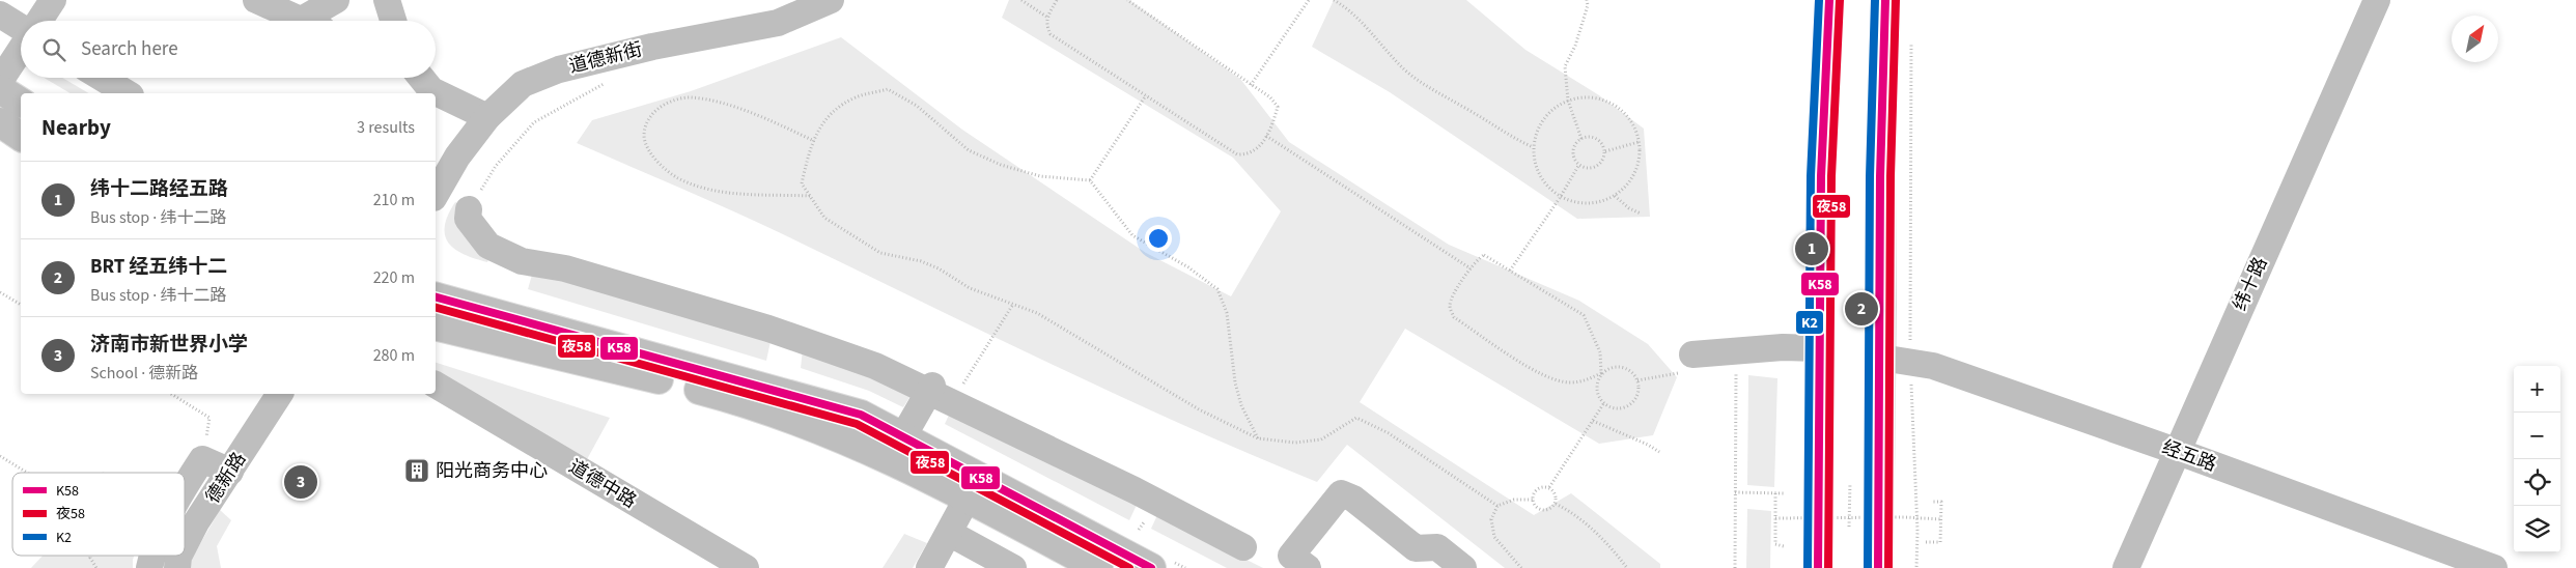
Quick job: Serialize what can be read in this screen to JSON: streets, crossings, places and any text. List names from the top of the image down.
{
  "streets": {
    "street": [
      "道德新街",
      "纬十路",
      "经五路",
      "德新路",
      "道德中路"
    ]
  },
  "crossings": [
    ["纬十路", "经五路"]
  ],
  "places": {
    "building": ["阳光商务中心"]
  },
  "lines": ["transit line K58", "transit line 夜58", "transit line K2"],
  "legend": ["K58", "夜58", "K2"],
  "north": "top right",
  "page": {
    "search": "Search here",
    "heading": ["Nearby", "3 results"],
    "list": [
      {
        "mark": "1",
        "name": "纬十二路经五路",
        "note": "Bus stop · 纬十二路",
        "value": "210 m"
      },
      {
        "mark": "2",
        "name": "BRT 经五纬十二",
        "note": "Bus stop · 纬十二路",
        "value": "220 m"
      },
      {
        "mark": "3",
        "name": "济南市新世界小学",
        "note": "School · 德新路",
        "value": "280 m"
      }
    ],
    "pins": ["1", "2", "3"],
    "map_buttons": ["+", "−"]
  }
}
